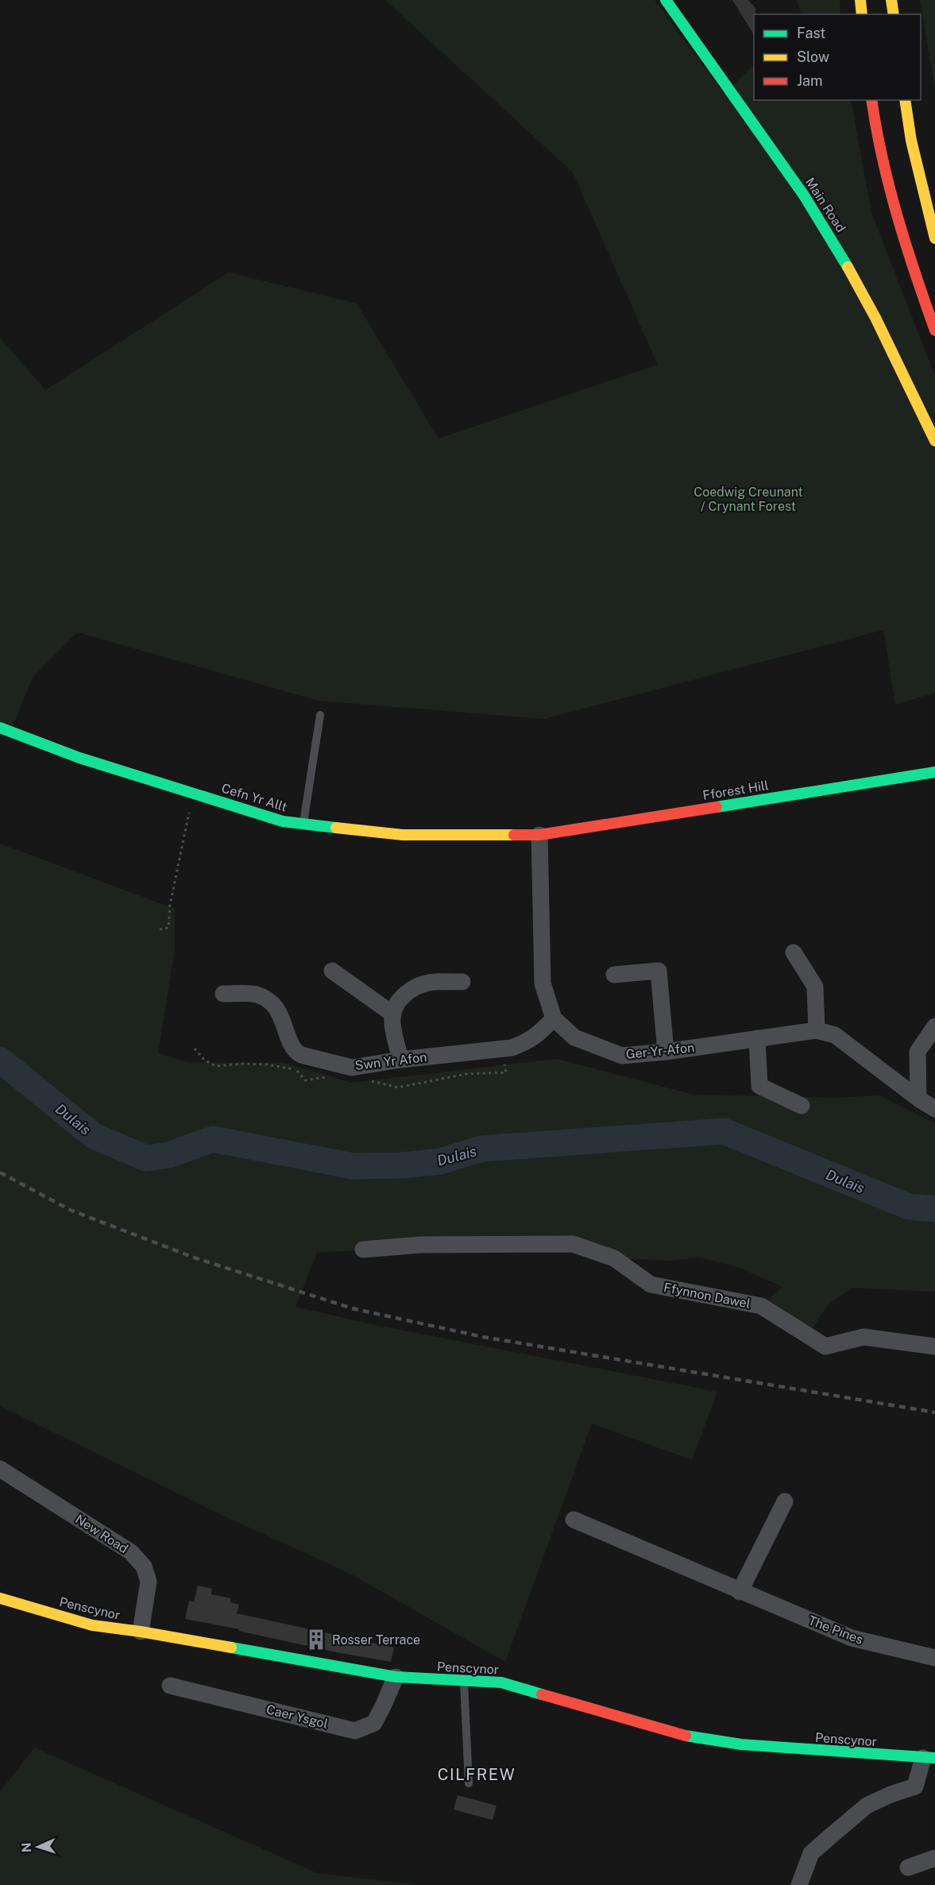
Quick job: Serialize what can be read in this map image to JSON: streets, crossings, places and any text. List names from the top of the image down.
{
  "streets": {
    "main road": [
      "Main Road",
      "Fforest Hill",
      "Cefn Yr Allt",
      "Penscynor"
    ],
    "street": [
      "Ger-Yr-Afon",
      "Swn Yr Afon",
      "Ffynnon Dawel",
      "New Road",
      "The Pines",
      "Caer Ysgol"
    ]
  },
  "crossings": [
    ["Fforest Hill", "Cefn Yr Allt"],
    ["Fforest Hill", "Ger-Yr-Afon"],
    ["Cefn Yr Allt", "Ger-Yr-Afon"],
    ["Ger-Yr-Afon", "Swn Yr Afon"],
    ["New Road", "Penscynor"],
    ["Penscynor", "Caer Ysgol"]
  ],
  "districts": ["CILFREW"],
  "water": ["Dulais"],
  "parks": ["Coedwig Creunant / Crynant Forest"],
  "places": {
    "building": ["Rosser Terrace"]
  },
  "legend": ["Fast", "Slow", "Jam"],
  "north": "left"
}
